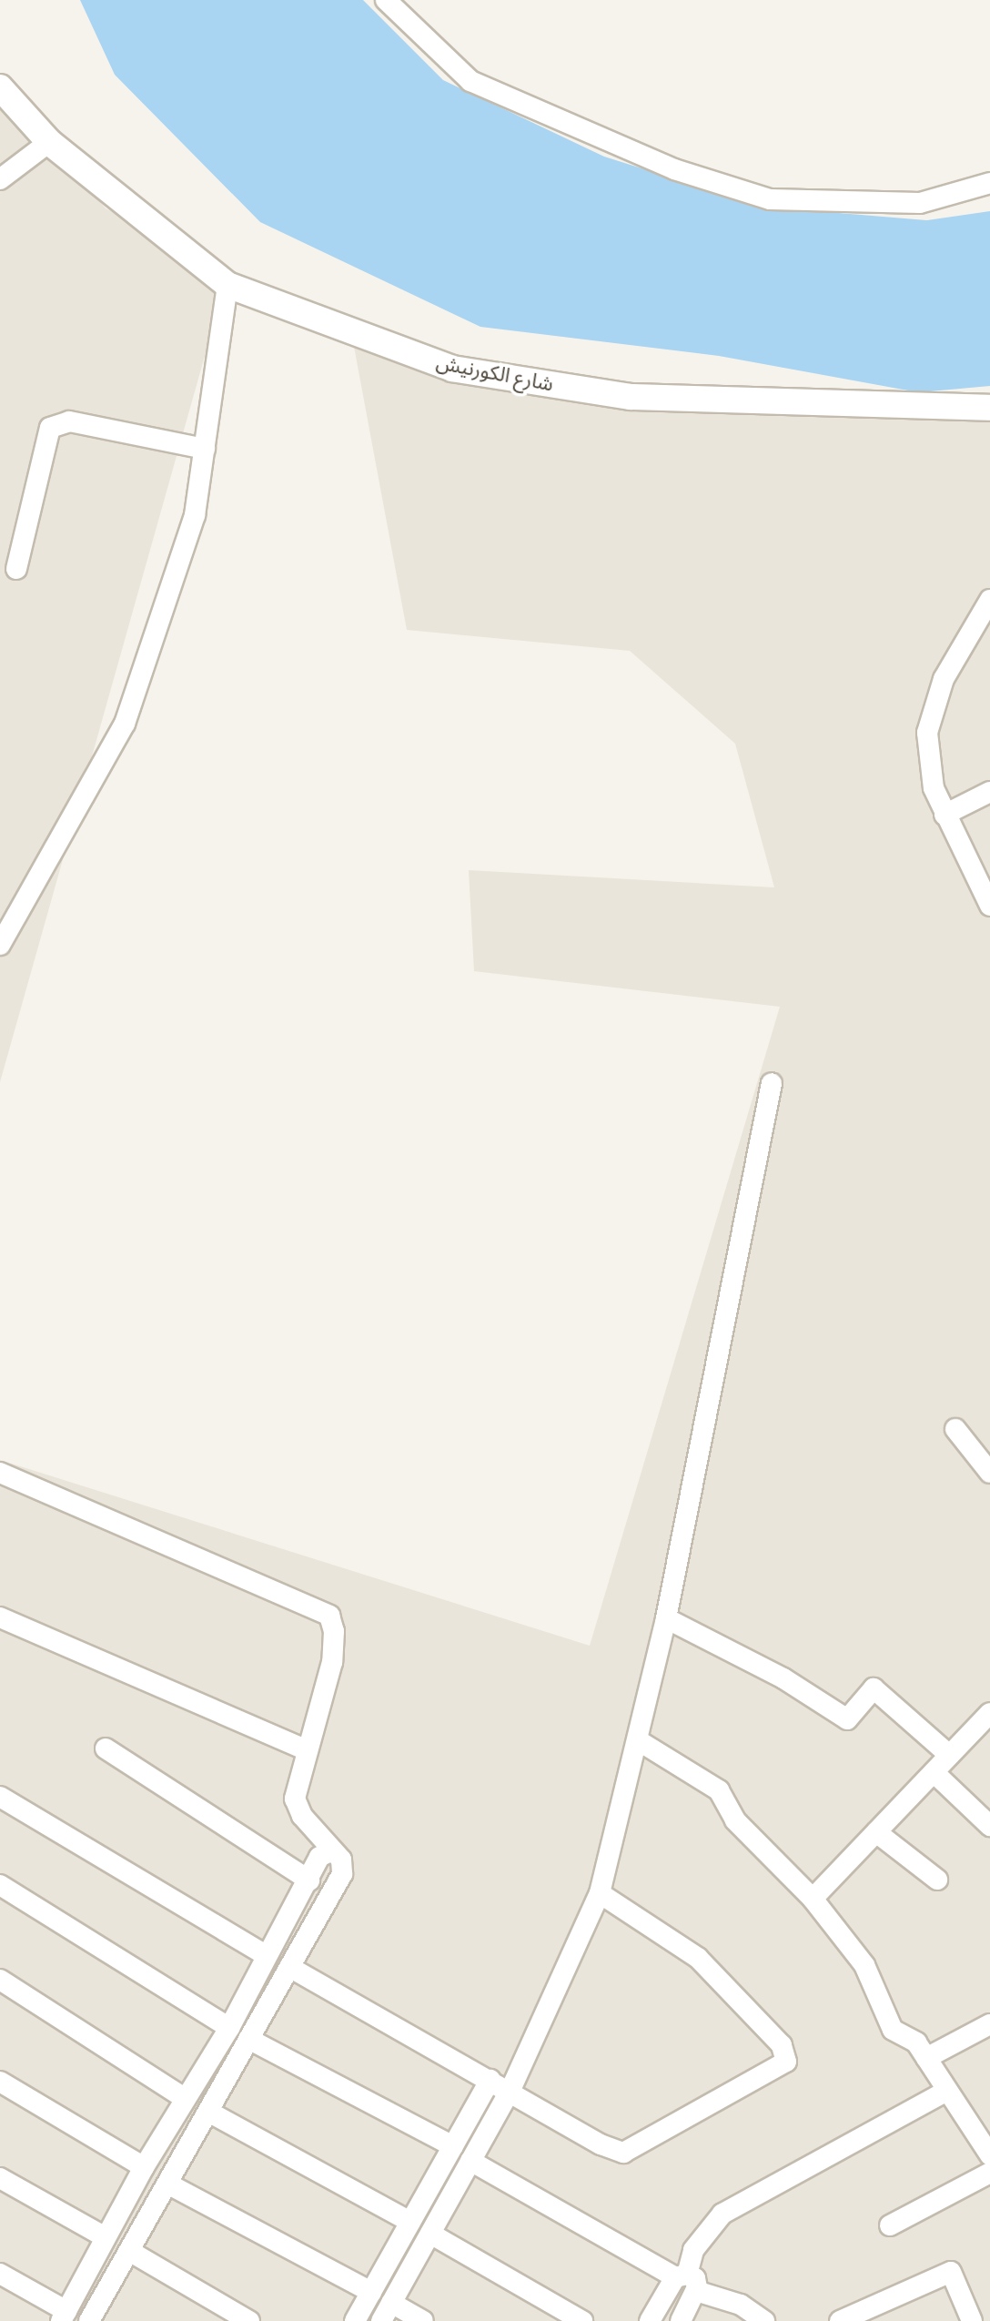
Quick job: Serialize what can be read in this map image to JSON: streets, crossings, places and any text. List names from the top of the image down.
{
  "streets": {
    "street": ["شارع الكورنيش"]
  }
}
